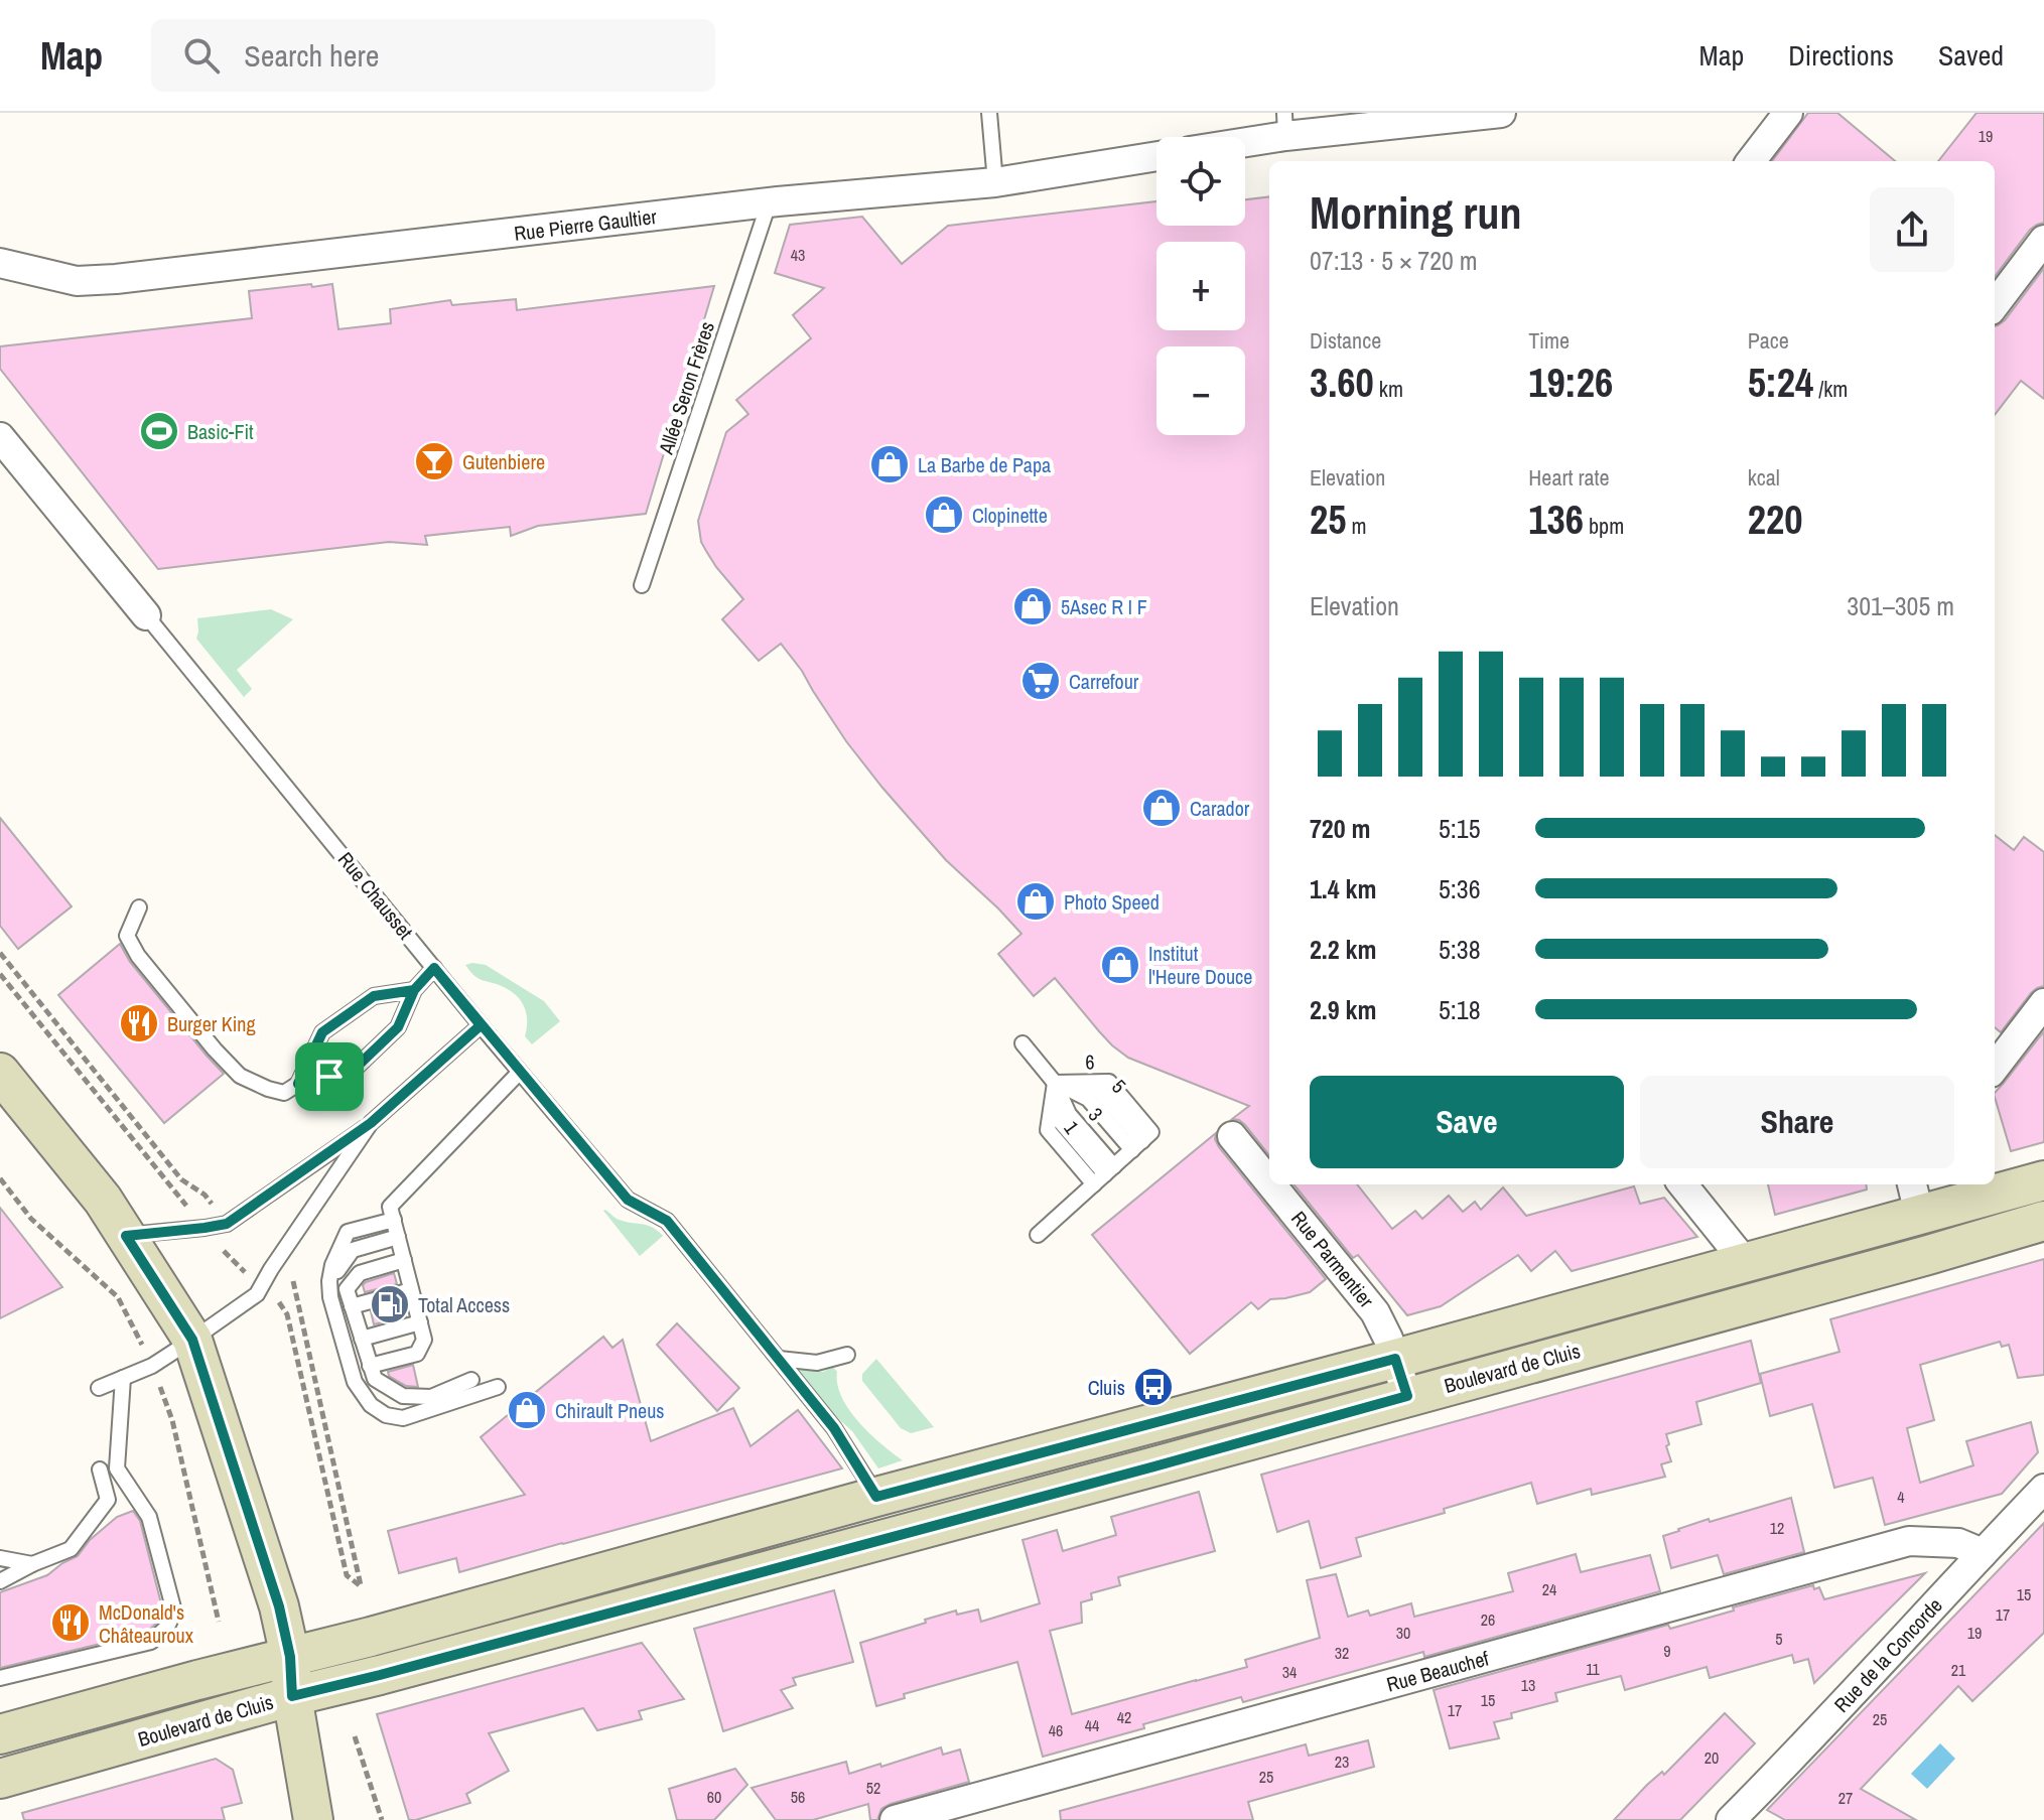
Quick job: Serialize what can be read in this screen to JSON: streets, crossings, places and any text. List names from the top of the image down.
{
  "streets": {
    "main road": ["Boulevard de Cluis"],
    "street": [
      "Rue Pierre Gaultier",
      "Rue Chausset",
      "Rue Parmentier",
      "Rue de la Concorde",
      "Rue Beauchef"
    ],
    "lane": [
      "Allée Seron Frères",
      "6",
      "3",
      "1"
    ]
  },
  "crossings": [
    ["Rue Pierre Gaultier", "Allée Seron Frères"],
    ["Rue Chausset", "Boulevard de Cluis"],
    ["6", "3"],
    ["6", "1"],
    ["3", "1"],
    ["Rue Parmentier", "Boulevard de Cluis"],
    ["Rue de la Concorde", "Rue Beauchef"]
  ],
  "places": {
    "sports": ["Basic-Fit"],
    "bar": ["Gutenbiere"],
    "shop": [
      "La Barbe de Papa",
      "Clopinette",
      "5Asec R I F",
      "Carador",
      "Photo Speed",
      "Institut l'Heure Douce",
      "Chirault Pneus"
    ],
    "supermarket": ["Carrefour"],
    "restaurant": ["Burger King", "McDonald's Châteauroux"],
    "fuel station": ["Total Access"],
    "bus stop": ["Cluis"]
  },
  "house_numbers": [
    "19",
    "43",
    "4",
    "12",
    "24",
    "15",
    "17",
    "26",
    "30",
    "19",
    "5",
    "9",
    "32",
    "11",
    "21",
    "34",
    "13",
    "15",
    "17",
    "42",
    "25",
    "44",
    "46",
    "20",
    "23",
    "25",
    "52",
    "60",
    "56",
    "27"
  ],
  "page": {
    "header": "Map",
    "search": "Search here",
    "nav": ["Map", "Directions", "Saved"],
    "map_buttons": ["+", "−"],
    "heading": ["Morning run", "07:13 · 5 × 720 m"],
    "stats": [
      ["Distance", "3.60 km"],
      ["Time", "19:26"],
      ["Pace", "5:24 /km"],
      ["Elevation", "25 m"],
      ["Heart rate", "136 bpm"],
      ["kcal", "220"]
    ],
    "chart": ["Elevation", "301–305 m"],
    "list": [
      {
        "name": "720 m",
        "note": "5:15"
      },
      {
        "name": "1.4 km",
        "note": "5:36"
      },
      {
        "name": "2.2 km",
        "note": "5:38"
      },
      {
        "name": "2.9 km",
        "note": "5:18"
      }
    ],
    "buttons": ["Save", "Share"]
  }
}
